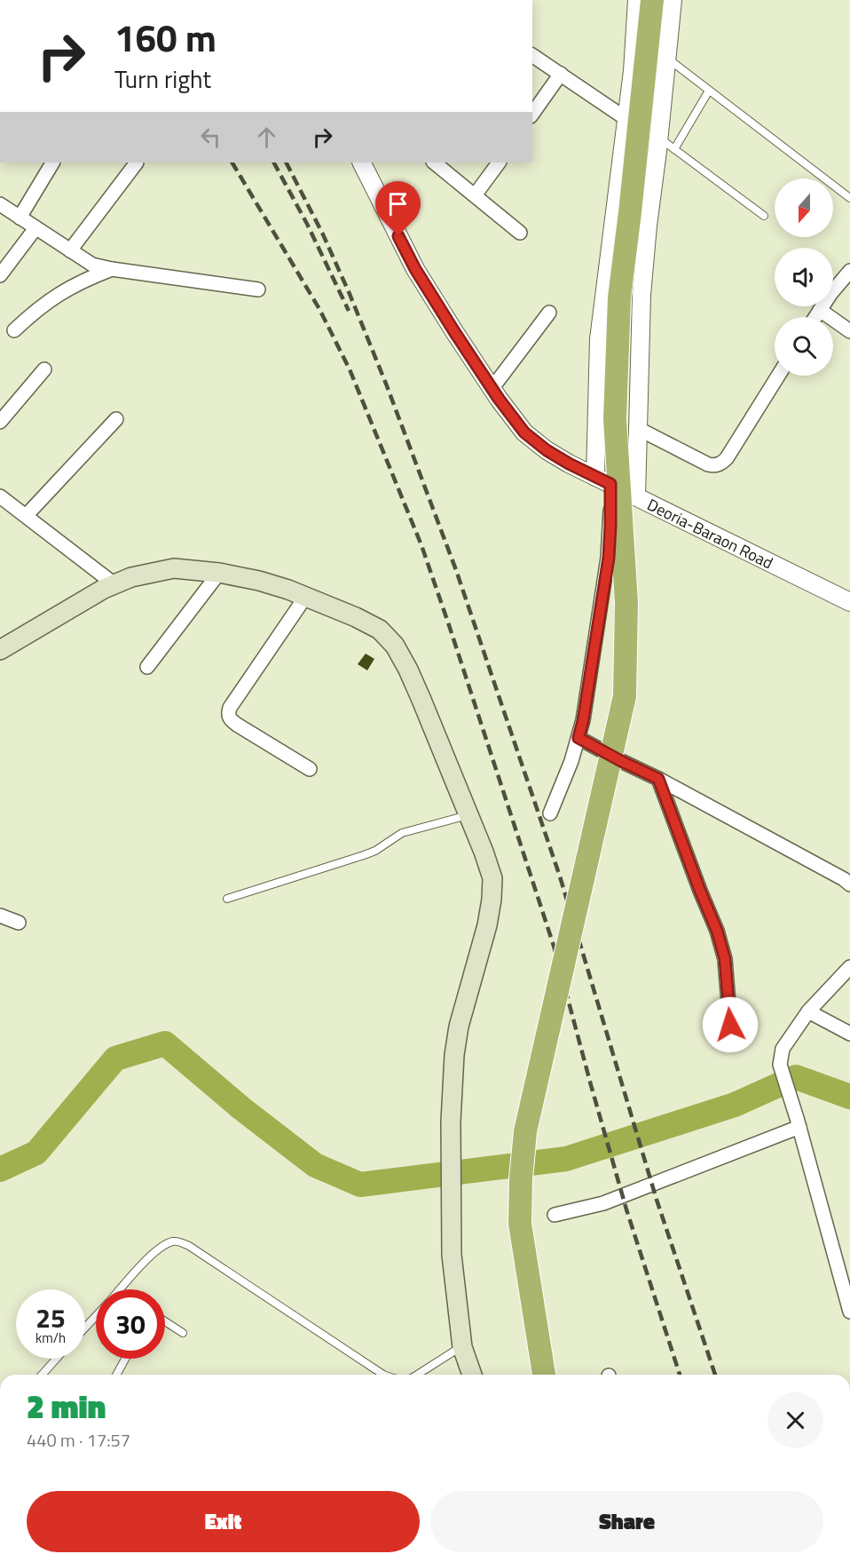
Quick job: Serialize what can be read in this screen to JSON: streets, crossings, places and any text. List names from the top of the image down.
{
  "streets": {
    "street": ["Deoria-Baraon Road"]
  },
  "north": "bottom",
  "page": {
    "turn": ["160 m", "Turn right"],
    "speed": "25 km/h",
    "limit": "30",
    "heading": ["2 min", "440 m · 17:57"],
    "buttons": ["Exit", "Share"]
  }
}
